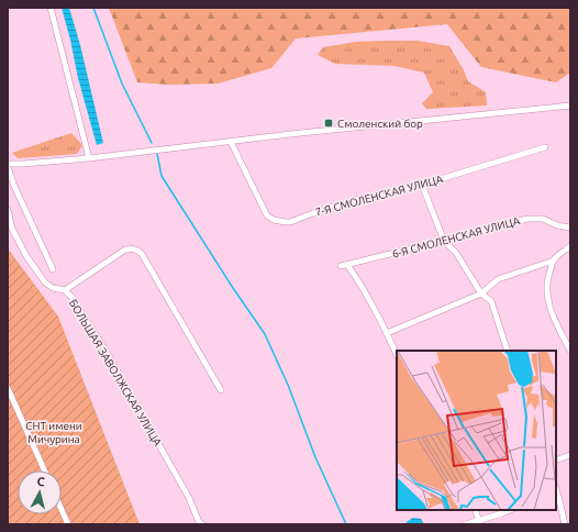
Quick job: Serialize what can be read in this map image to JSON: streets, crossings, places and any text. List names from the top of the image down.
{
  "streets": {
    "street": ["7-Я СМОЛЕНСКАЯ УЛИЦА", "6-Я СМОЛЕНСКАЯ УЛИЦА", "БОЛЬШАЯ ЗАВОЛЖСКАЯ УЛИЦА"]
  },
  "parks": ["СНТ имени Мичурина"],
  "places": {
    "transit": ["Смоленский бор"]
  },
  "north": "top"
}
